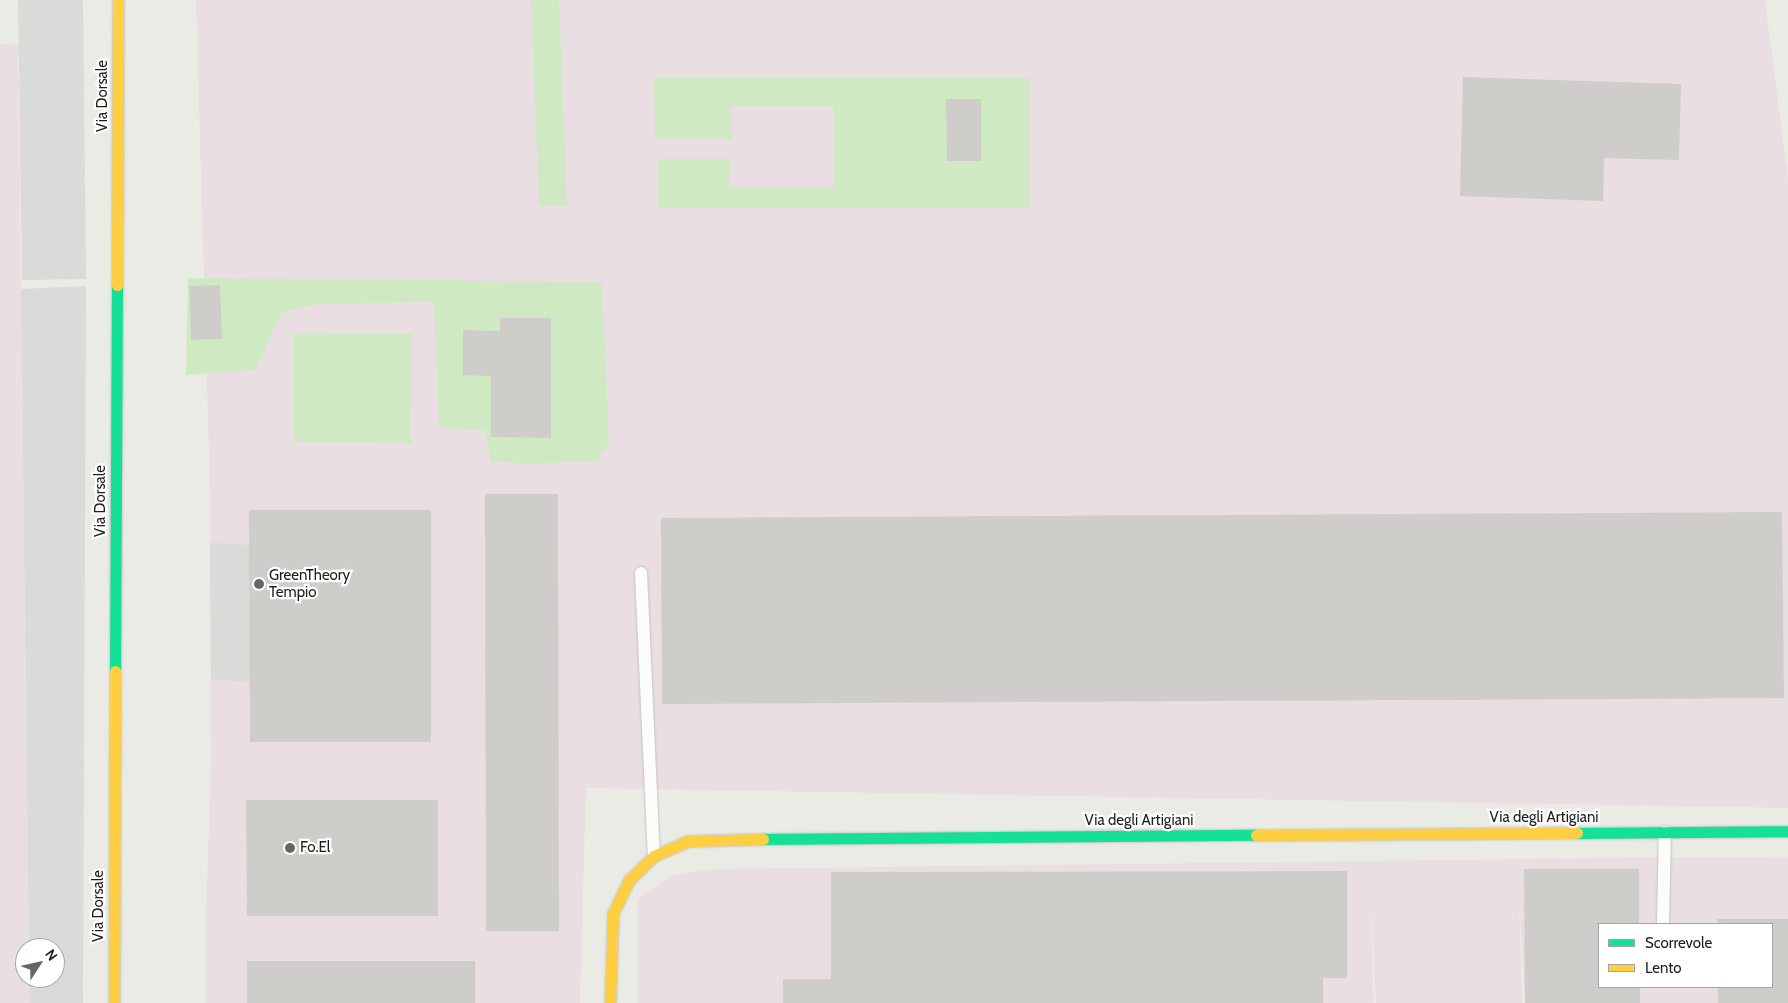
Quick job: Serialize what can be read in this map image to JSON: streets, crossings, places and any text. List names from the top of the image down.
{
  "streets": {
    "street": ["Via Dorsale", "Via degli Artigiani"]
  },
  "places": ["GreenTheory Tempio", "Fo.El"],
  "legend": ["Scorrevole", "Lento"],
  "north": "top right"
}
